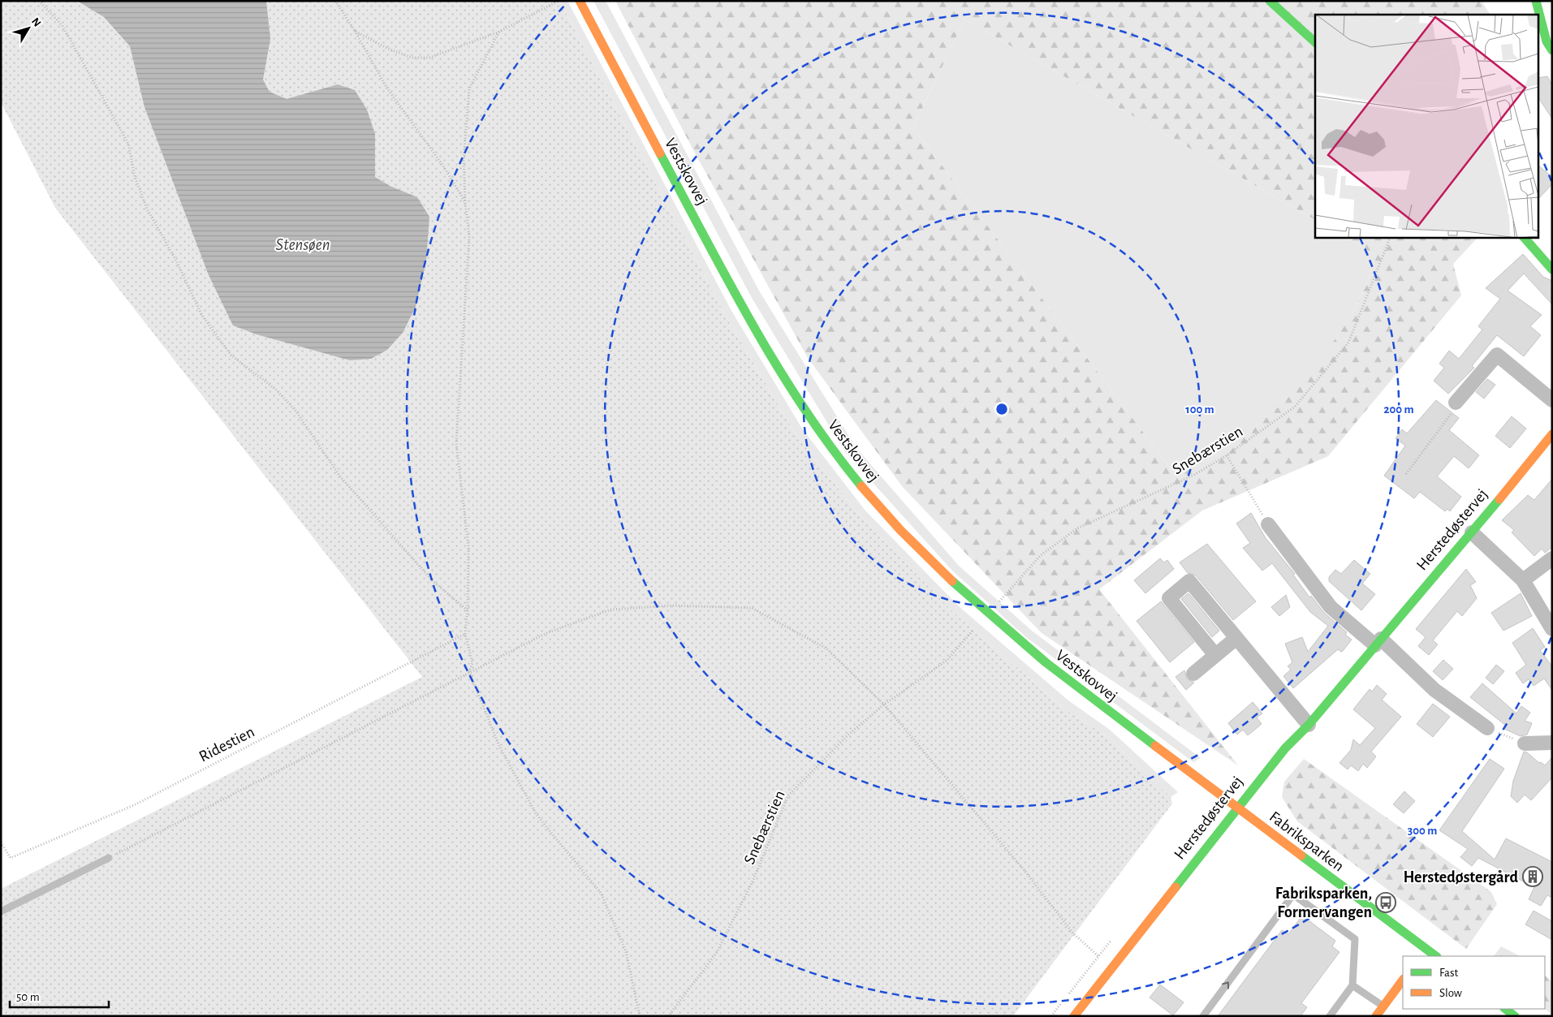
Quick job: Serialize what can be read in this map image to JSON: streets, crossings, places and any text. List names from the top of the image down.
{
  "streets": {
    "street": ["Vestskovvej", "Herstedøstervej", "Fabriksparken"],
    "path": ["Snebærstien", "Ridestien"]
  },
  "crossings": [
    ["Vestskovvej", "Herstedøstervej"],
    ["Vestskovvej", "Fabriksparken"],
    ["Herstedøstervej", "Fabriksparken"]
  ],
  "water": ["Stensøen"],
  "places": {
    "building": ["Herstedøstergård"],
    "bus stop": ["Fabriksparken, Formervangen"]
  },
  "legend": ["Fast", "Slow"],
  "scale_bar": "50 m",
  "north": "top right",
  "rings": ["100 m", "200 m", "300 m"]
}
